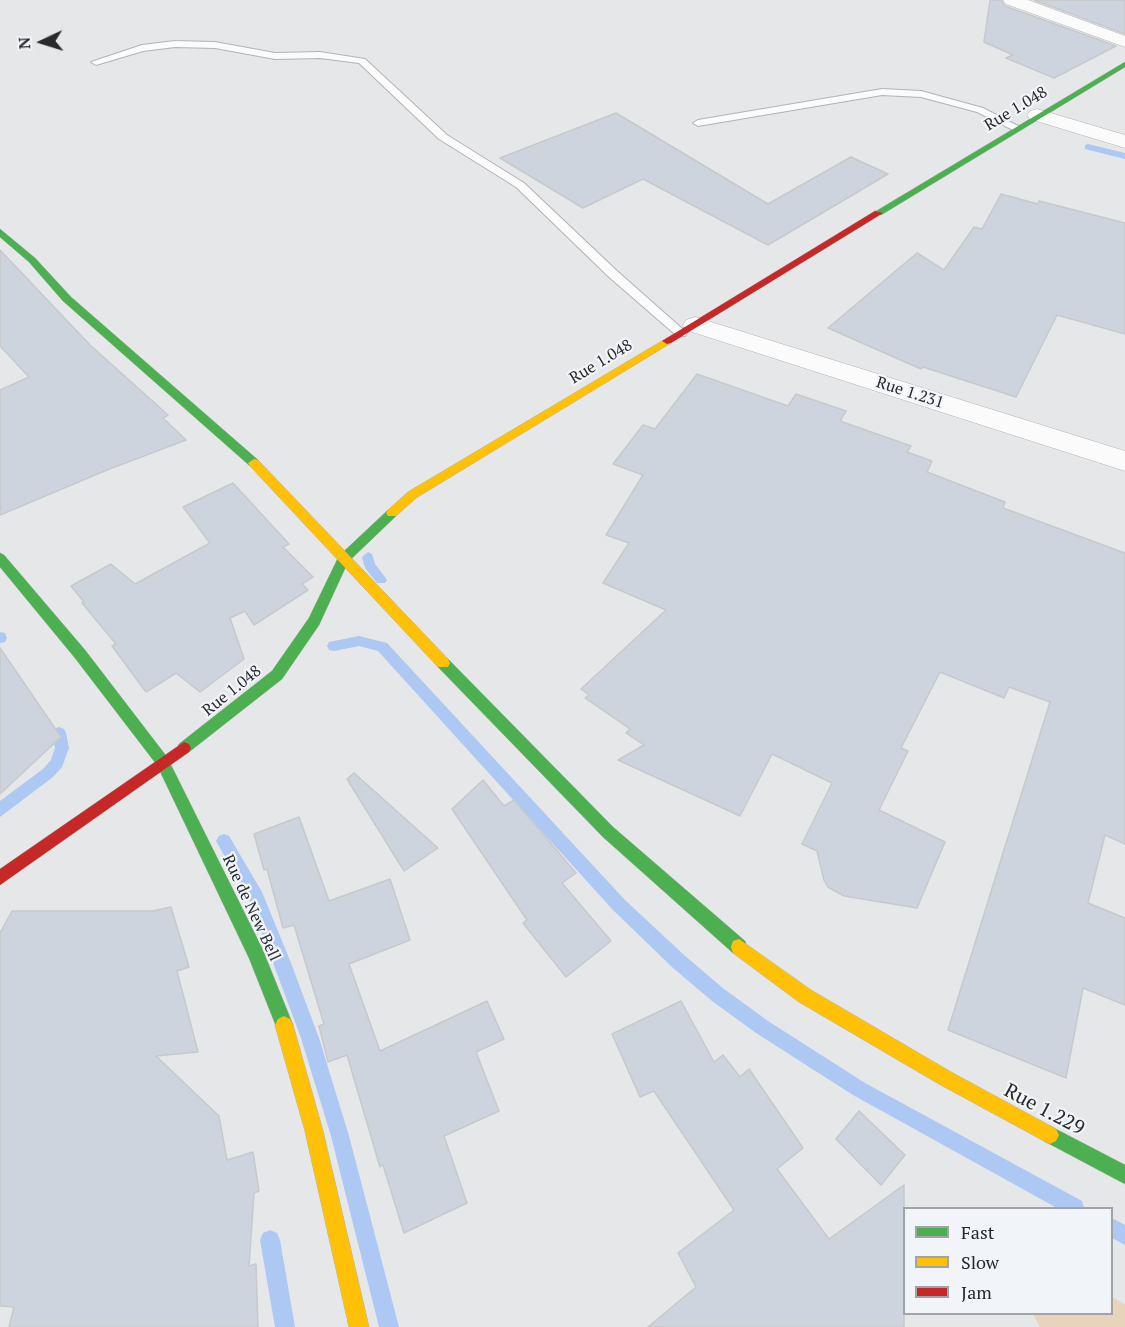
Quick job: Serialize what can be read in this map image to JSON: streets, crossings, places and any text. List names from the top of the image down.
{
  "streets": {
    "street": [
      "Rue 1.048",
      "Rue 1.231",
      "Rue de New Bell",
      "Rue 1.229"
    ]
  },
  "crossings": [
    ["Rue 1.048", "Rue 1.231"],
    ["Rue 1.048", "Rue de New Bell"],
    ["Rue 1.048", "Rue 1.229"]
  ],
  "legend": ["Fast", "Slow", "Jam"],
  "north": "left"
}
